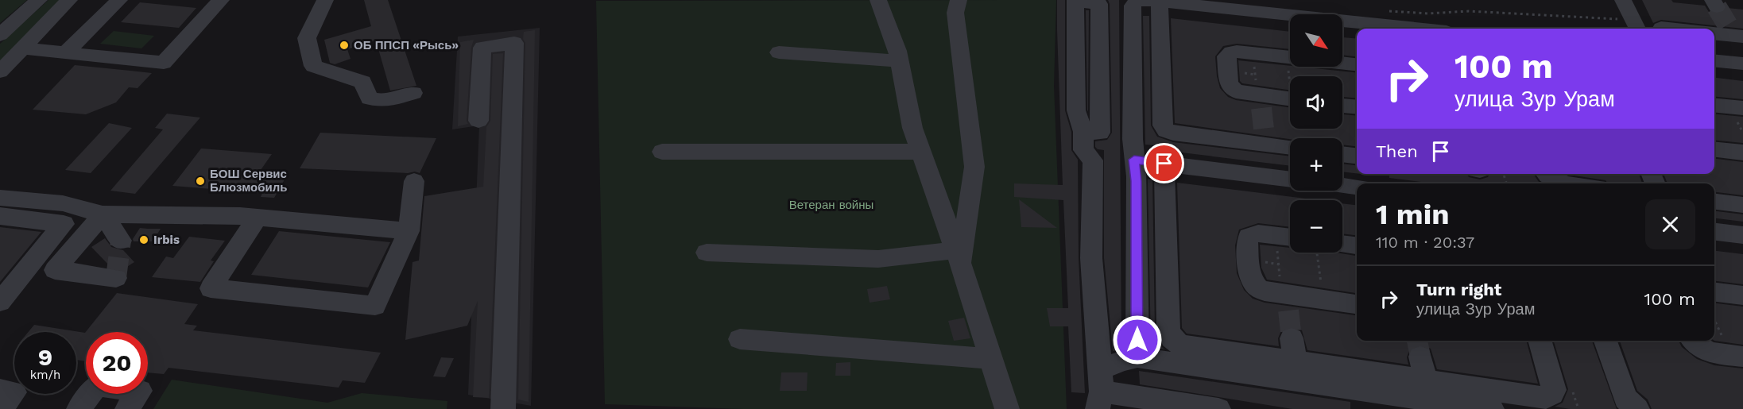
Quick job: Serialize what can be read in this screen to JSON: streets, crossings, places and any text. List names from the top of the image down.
{
  "parks": ["Ветеран войны"],
  "places": ["ОБ ППСП «Рысь»", "БОШ Сервис Блюзмобиль", "Irbis"],
  "north": "bottom right",
  "page": {
    "map_buttons": ["+", "−"],
    "turn": ["100 m", "улица Зур Урам"],
    "then": "Then",
    "heading": ["1 min", "110 m · 20:37"],
    "list": [
      {
        "name": "Turn right",
        "note": "улица Зур Урам",
        "value": "100 m"
      }
    ],
    "speed": "9 km/h",
    "limit": "20"
  }
}
